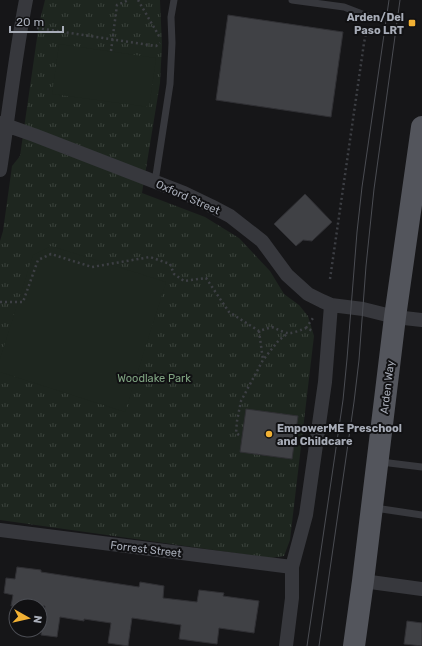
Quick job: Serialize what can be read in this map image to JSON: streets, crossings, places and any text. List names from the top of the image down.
{
  "streets": {
    "main road": ["Arden Way"],
    "street": ["Oxford Street", "Forrest Street"]
  },
  "crossings": [
    ["Oxford Street", "Arden Way"]
  ],
  "parks": ["Woodlake Park"],
  "places": {
    "transit": ["Arden/Del Paso LRT"],
    "other": ["EmpowerME Preschool and Childcare"]
  },
  "scale_bar": "20 m",
  "north": "right"
}
